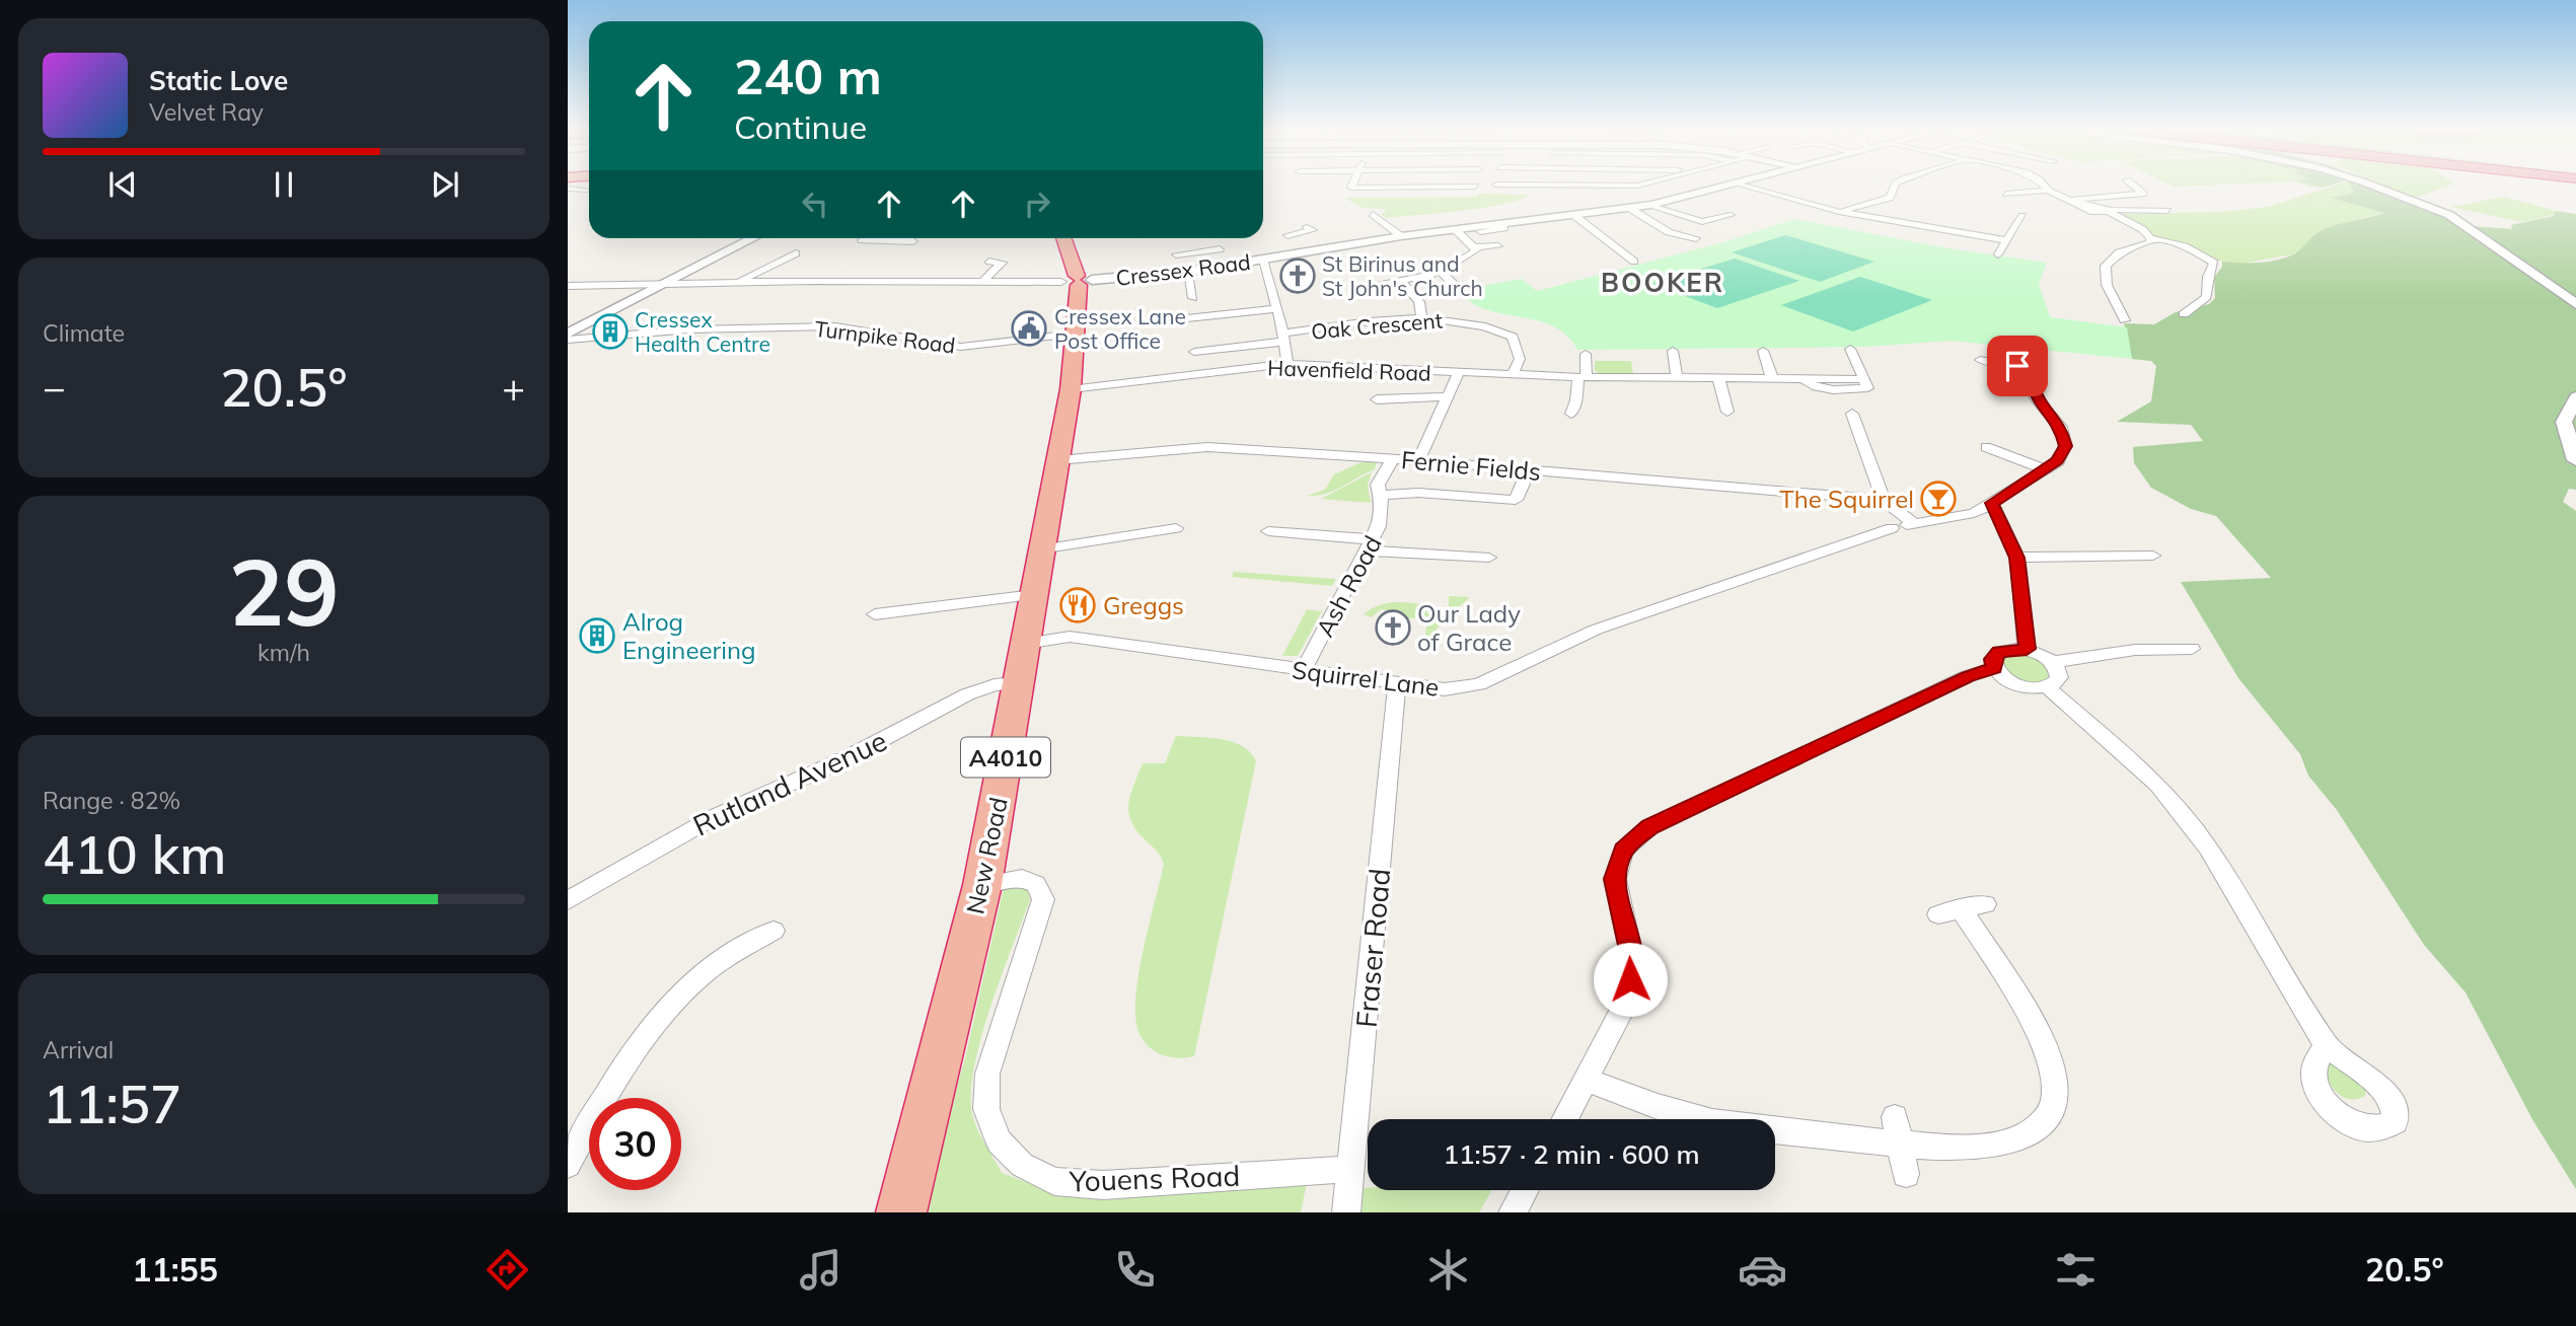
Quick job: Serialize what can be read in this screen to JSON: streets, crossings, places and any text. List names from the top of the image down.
{
  "streets": {
    "highway": ["A4010", "New Road"],
    "street": [
      "Cressex Road",
      "Oak Crescent",
      "Turnpike Road",
      "Havenfield Road",
      "Fernie Fields",
      "Ash Road",
      "Squirrel Lane",
      "Rutland Avenue",
      "Fraser Road",
      "Youens Road"
    ]
  },
  "crossings": [
    ["Cressex Road", "A4010"],
    ["Cressex Road", "New Road"],
    ["Oak Crescent", "Havenfield Road"],
    ["Turnpike Road", "New Road"],
    ["Havenfield Road", "New Road"],
    ["Fernie Fields", "Ash Road"],
    ["Fernie Fields", "New Road"],
    ["Ash Road", "Squirrel Lane"],
    ["Squirrel Lane", "New Road"],
    ["Squirrel Lane", "Fraser Road"],
    ["A4010", "New Road"],
    ["Rutland Avenue", "New Road"],
    ["New Road", "Youens Road"],
    ["Fraser Road", "Youens Road"]
  ],
  "districts": ["BOOKER"],
  "places": {
    "church": ["St Birinus and St John's Church", "Our Lady of Grace"],
    "public building": ["Cressex Lane Post Office"],
    "building": ["Cressex Health Centre", "Alrog Engineering"],
    "bar": ["The Squirrel"],
    "restaurant": ["Greggs"]
  },
  "page": {
    "turn": ["240 m", "Continue"],
    "song": ["Static Love", "Velvet Ray"],
    "tile": [
      "Climate",
      ["29", "km/h"],
      ["Range · 82%", "410 km"],
      ["Arrival", "11:57"]
    ],
    "heat": ["−", "20.5°", "+"],
    "limit": "30",
    "trip": "11:57 · 2 min · 600 m",
    "tabs": ["11:55", "20.5°"]
  }
}
